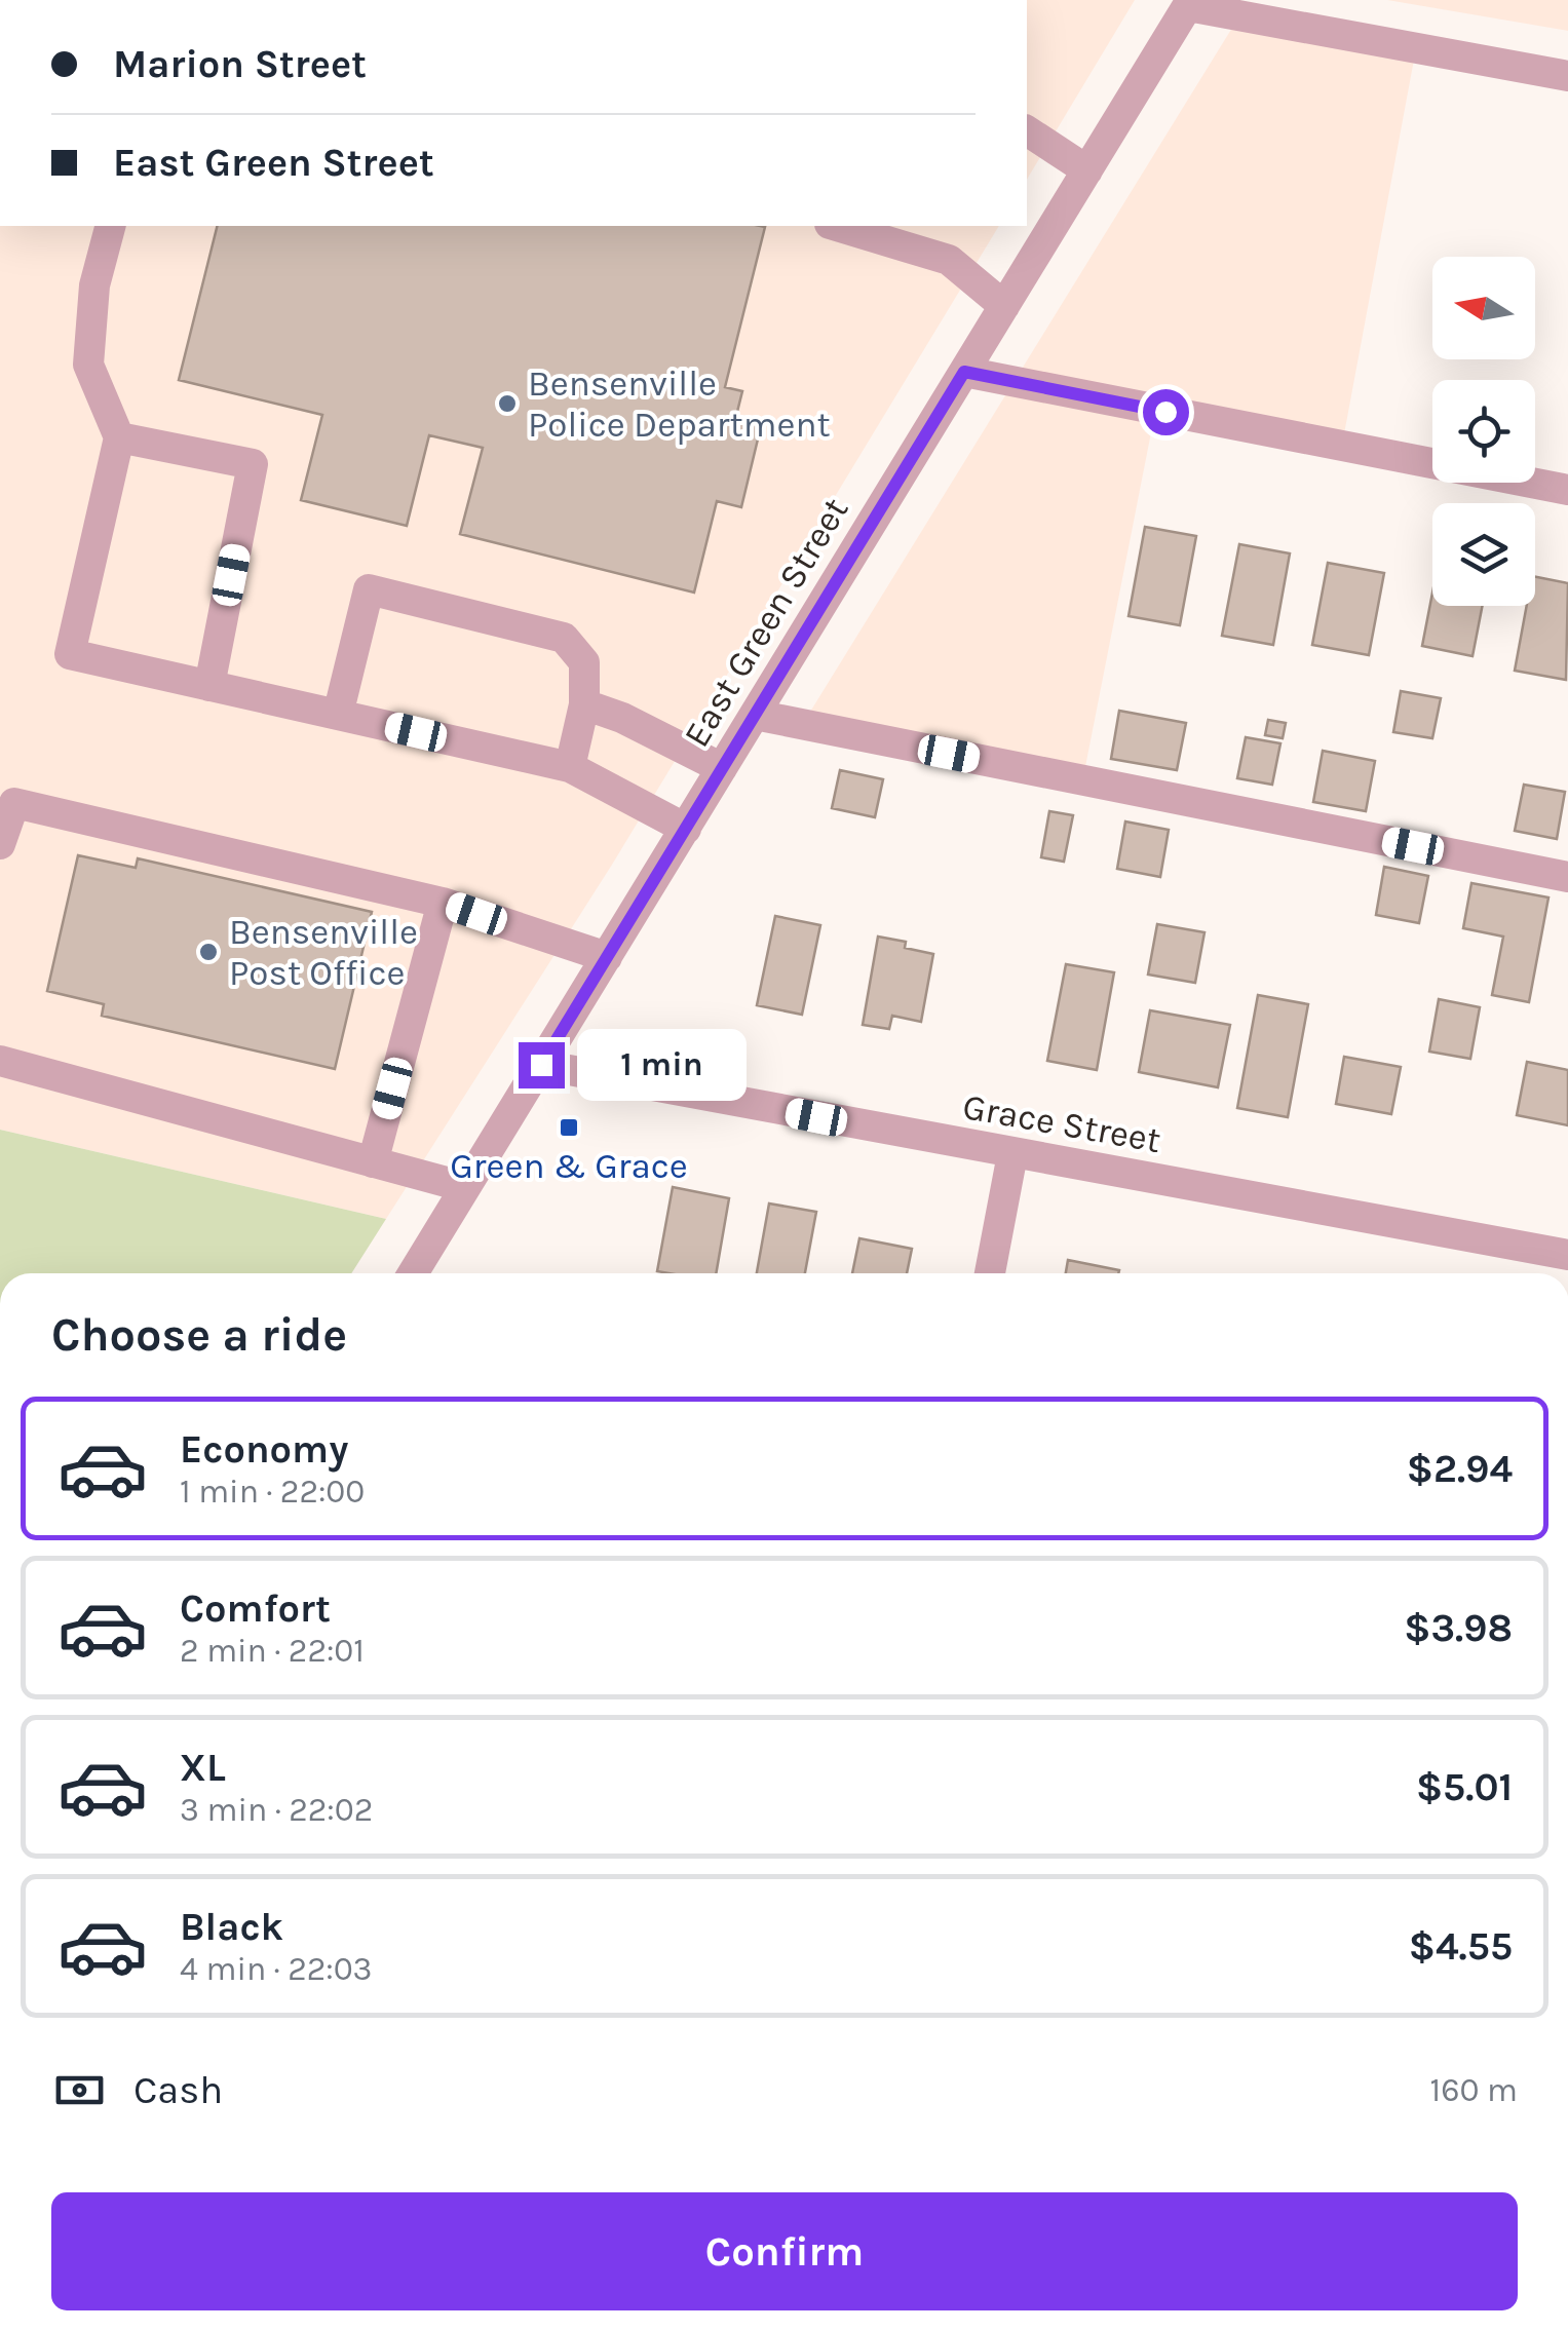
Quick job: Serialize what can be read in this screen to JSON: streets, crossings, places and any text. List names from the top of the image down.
{
  "streets": {
    "street": ["East Green Street", "Grace Street"]
  },
  "crossings": [
    ["East Green Street", "Grace Street"]
  ],
  "places": {
    "other": ["Bensenville Police Department", "Bensenville Post Office"],
    "transit": ["Green & Grace"]
  },
  "north": "left",
  "page": {
    "banner": ["Marion Street", "East Green Street"],
    "bubble": "1 min",
    "heading": "Choose a ride",
    "list": [
      {
        "name": "Economy",
        "note": "1 min · 22:00",
        "value": "$2.94"
      },
      {
        "name": "Comfort",
        "note": "2 min · 22:01",
        "value": "$3.98"
      },
      {
        "name": "XL",
        "note": "3 min · 22:02",
        "value": "$5.01"
      },
      {
        "name": "Black",
        "note": "4 min · 22:03",
        "value": "$4.55"
      }
    ],
    "pay": ["Cash", "160 m"],
    "buttons": "Confirm"
  }
}
